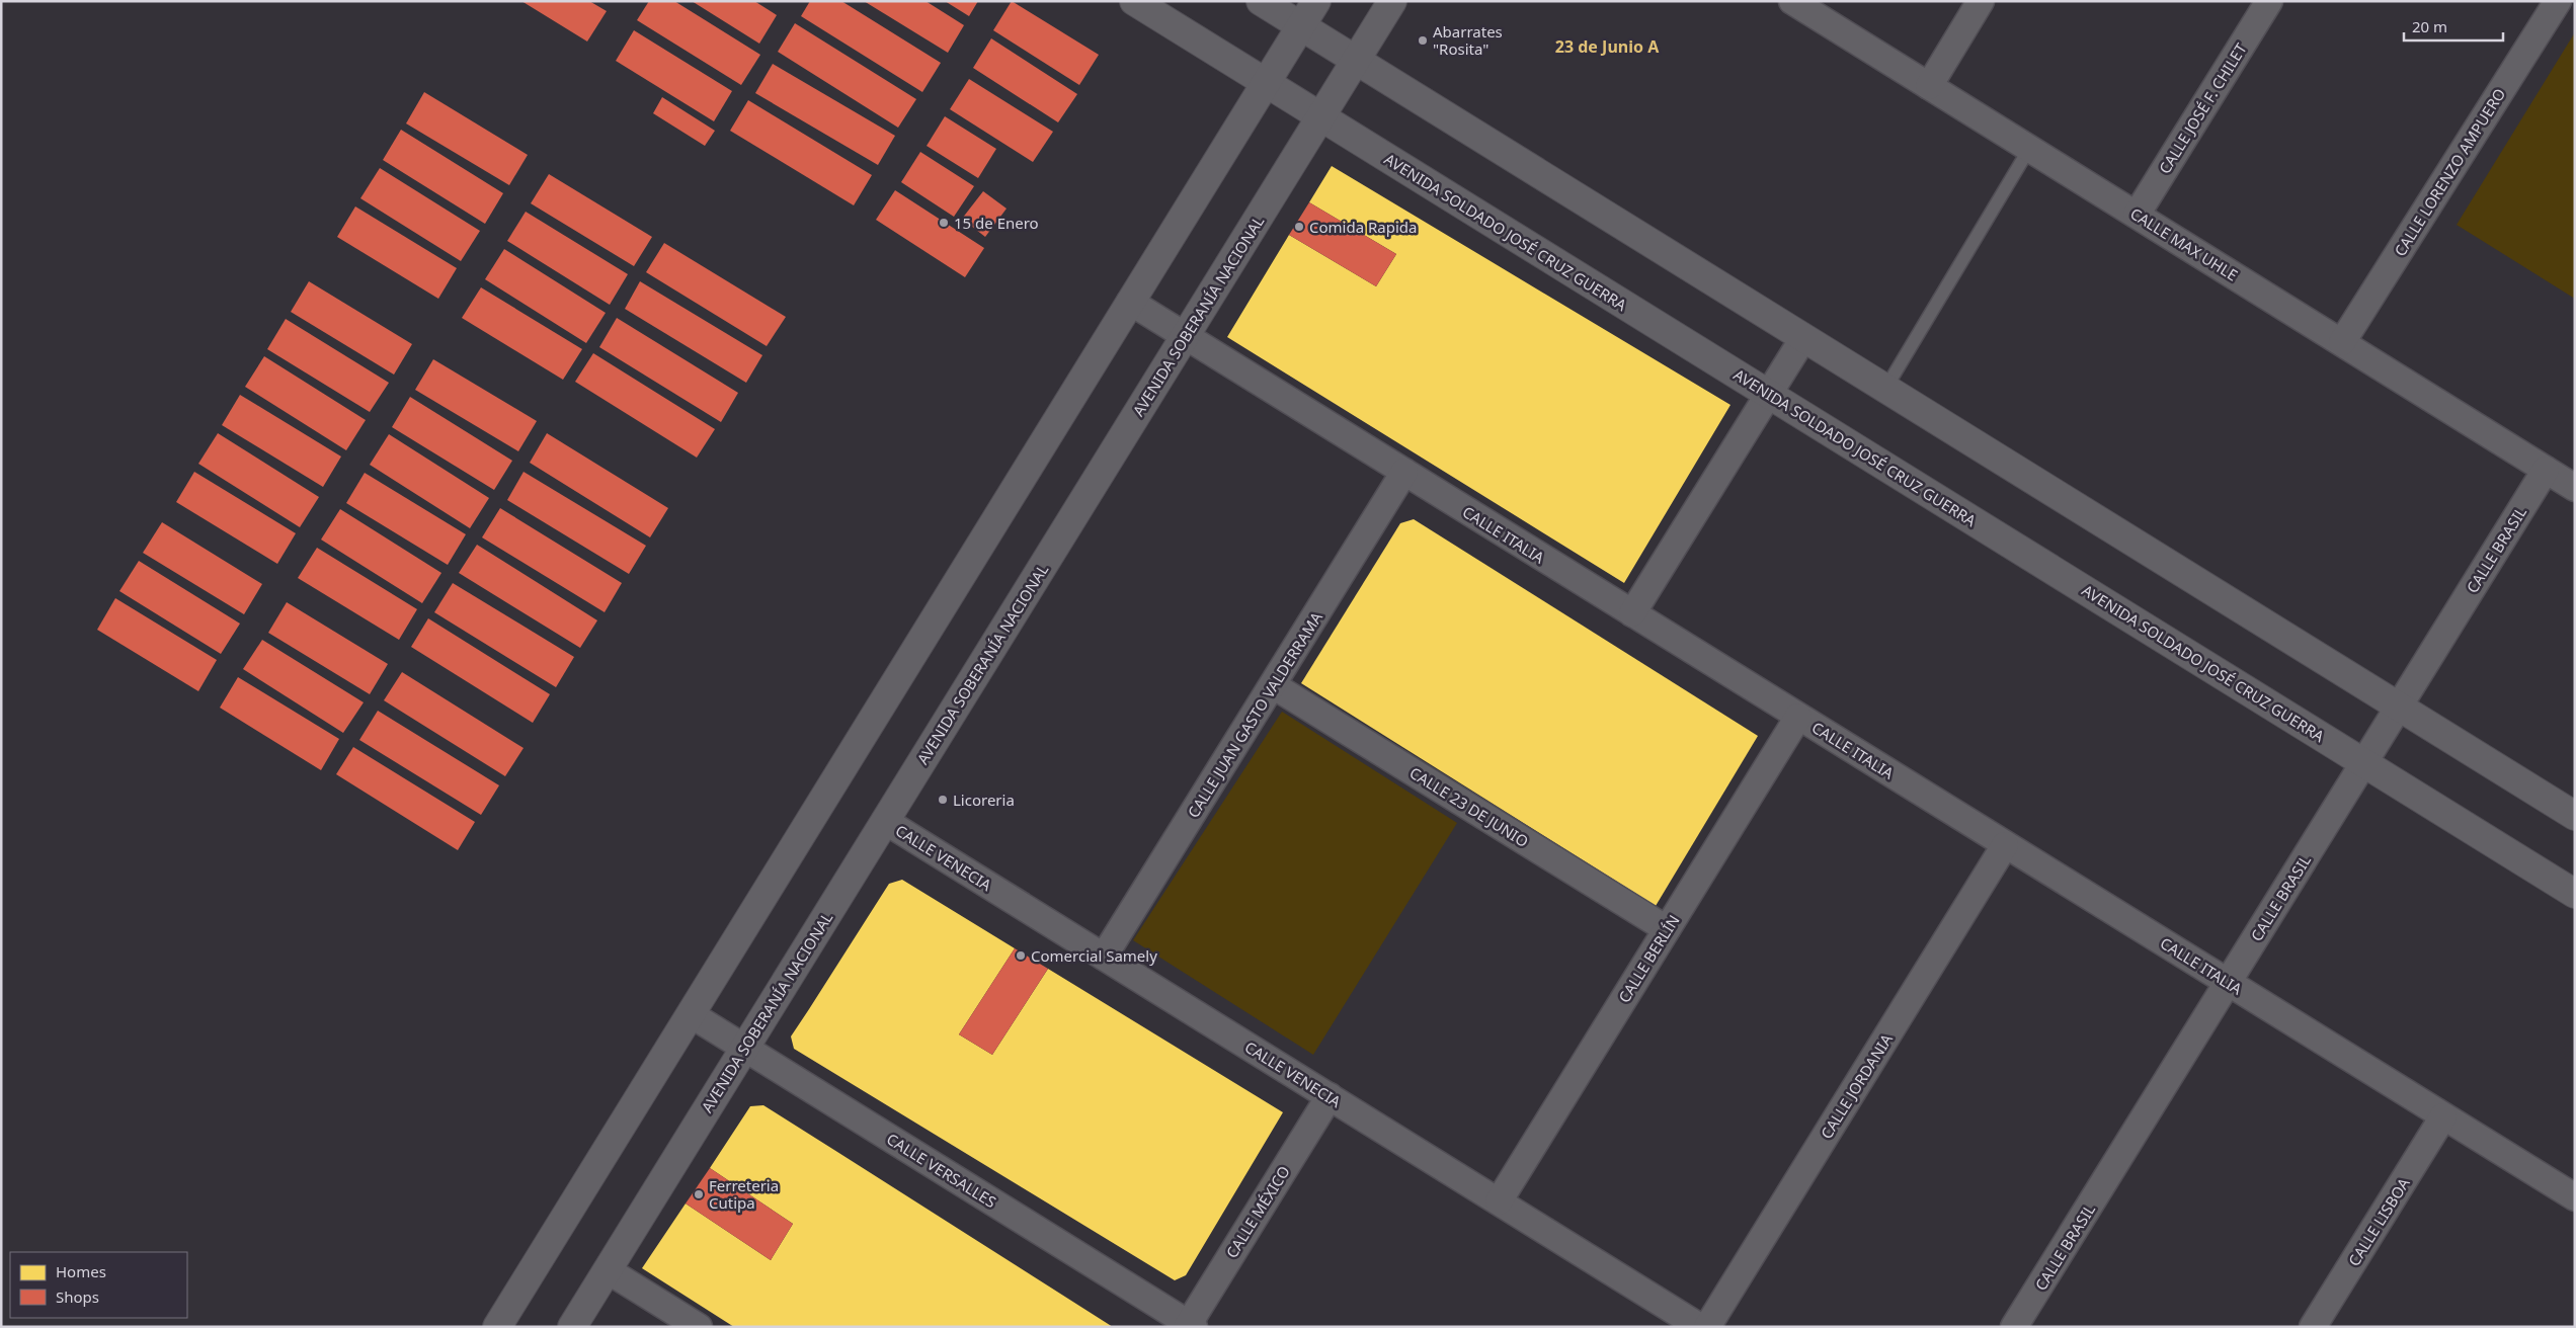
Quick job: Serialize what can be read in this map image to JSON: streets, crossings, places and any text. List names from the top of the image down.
{
  "streets": {
    "street": [
      "CALLE JOSÉ F. CHILET",
      "CALLE LORENZO AMPUERO",
      "AVENIDA SOLDADO JOSÉ CRUZ GUERRA",
      "CALLE MAX UHLE",
      "AVENIDA SOBERANÍA NACIONAL",
      "CALLE ITALIA",
      "CALLE BRASIL",
      "CALLE JUAN GASTO VALDERRAMA",
      "CALLE 23 DE JUNIO",
      "CALLE VENECIA",
      "CALLE BERLÍN",
      "CALLE JORDANIA",
      "CALLE VERSALLES",
      "CALLE MÉXICO",
      "CALLE LISBOA"
    ]
  },
  "crossings": [
    ["CALLE JOSÉ F. CHILET", "CALLE MAX UHLE"],
    ["CALLE LORENZO AMPUERO", "CALLE MAX UHLE"],
    ["AVENIDA SOLDADO JOSÉ CRUZ GUERRA", "AVENIDA SOBERANÍA NACIONAL"],
    ["AVENIDA SOLDADO JOSÉ CRUZ GUERRA", "CALLE BRASIL"],
    ["CALLE MAX UHLE", "CALLE BRASIL"],
    ["AVENIDA SOBERANÍA NACIONAL", "CALLE ITALIA"],
    ["AVENIDA SOBERANÍA NACIONAL", "CALLE VENECIA"],
    ["AVENIDA SOBERANÍA NACIONAL", "CALLE VERSALLES"],
    ["CALLE ITALIA", "CALLE BRASIL"],
    ["CALLE ITALIA", "CALLE JUAN GASTO VALDERRAMA"],
    ["CALLE ITALIA", "CALLE BERLÍN"],
    ["CALLE ITALIA", "CALLE JORDANIA"],
    ["CALLE ITALIA", "CALLE LISBOA"],
    ["CALLE JUAN GASTO VALDERRAMA", "CALLE 23 DE JUNIO"],
    ["CALLE JUAN GASTO VALDERRAMA", "CALLE VENECIA"],
    ["CALLE 23 DE JUNIO", "CALLE BERLÍN"],
    ["CALLE VENECIA", "CALLE BERLÍN"],
    ["CALLE VENECIA", "CALLE MÉXICO"],
    ["CALLE VERSALLES", "CALLE MÉXICO"]
  ],
  "districts": ["23 de Junio A"],
  "places": [
    "Abarrates \"Rosita\"",
    "15 de Enero",
    "Comida Rapida",
    "Licoreria",
    "Comercial Samely",
    "Ferreteria Cutipa"
  ],
  "legend": ["Homes", "Shops"],
  "scale_bar": "20 m"
}
